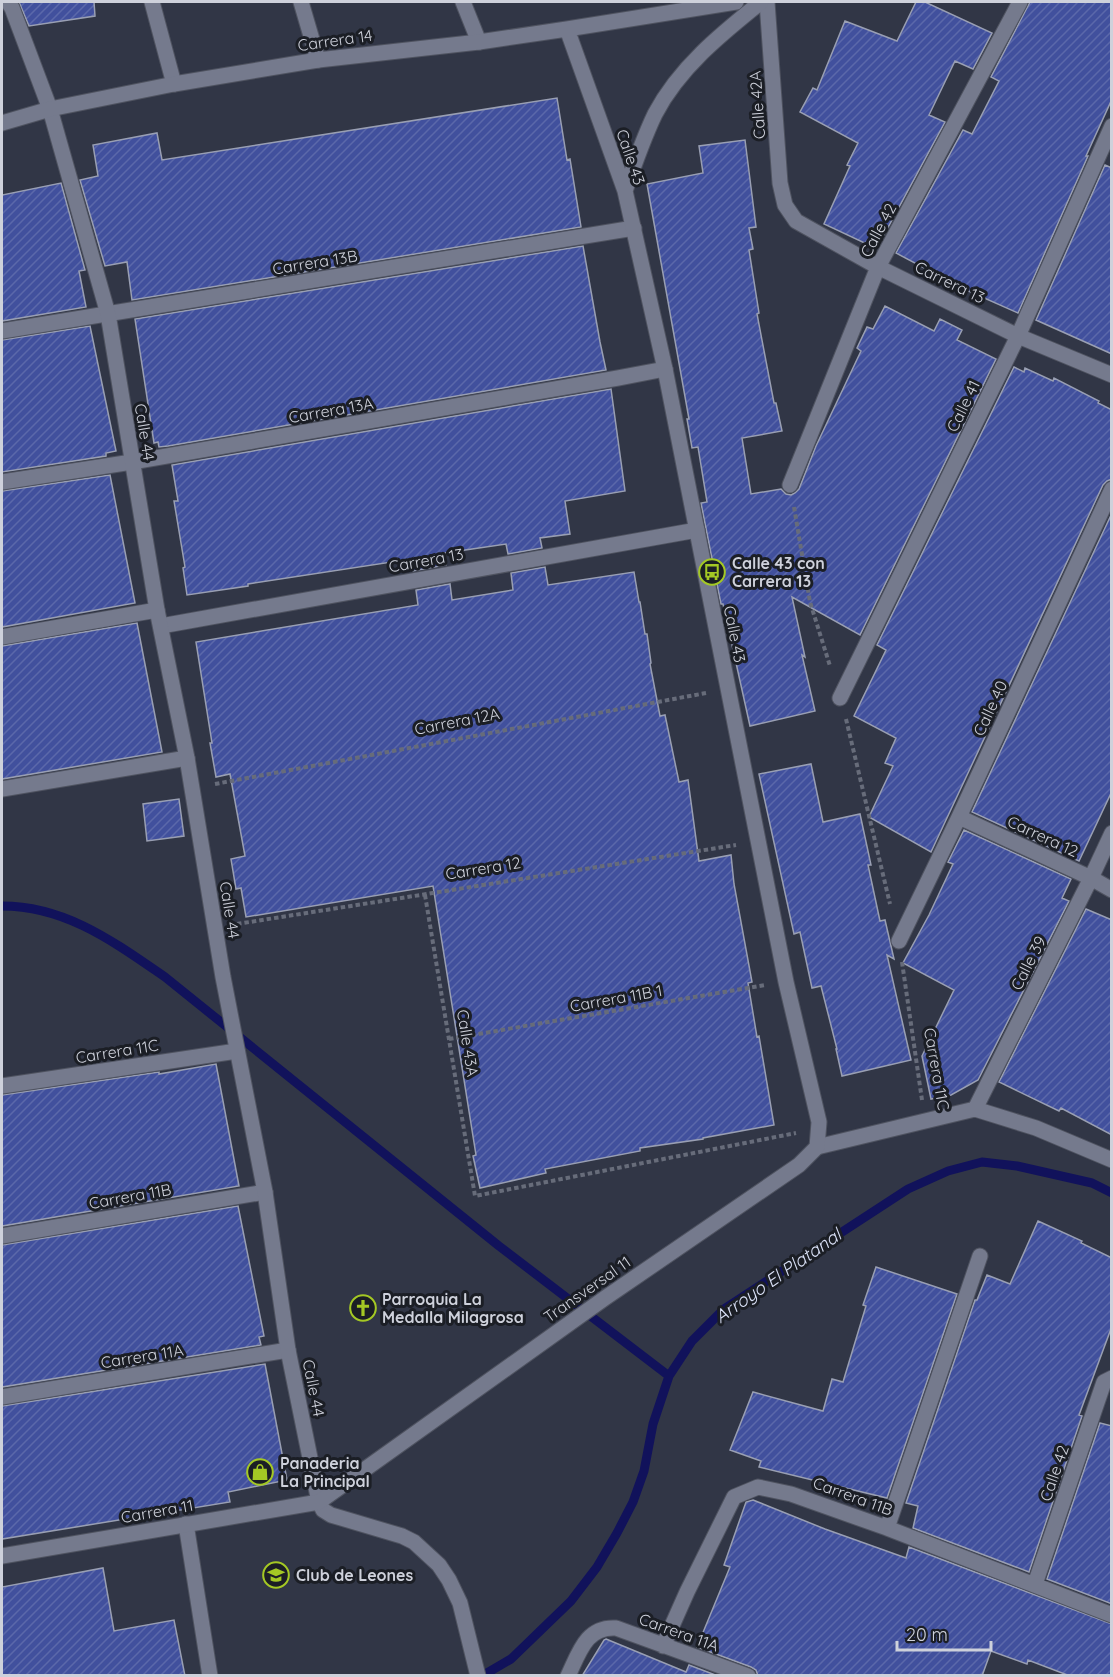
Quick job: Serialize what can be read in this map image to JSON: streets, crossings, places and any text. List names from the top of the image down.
{
  "streets": {
    "street": [
      "Carrera 14",
      "Calle 42A",
      "Calle 43",
      "Calle 42",
      "Carrera 13B",
      "Carrera 13",
      "Calle 41",
      "Carrera 13A",
      "Calle 44",
      "Calle 40",
      "Carrera 12",
      "Calle 39",
      "Carrera 11C",
      "Carrera 11B",
      "Transversal 11",
      "Carrera 11A",
      "Carrera 11"
    ],
    "path": ["Carrera 12A", "Carrera 11B 1", "Calle 43A"]
  },
  "crossings": [
    ["Carrera 14", "Calle 43"],
    ["Carrera 14", "Calle 44"],
    ["Calle 42A", "Carrera 13"],
    ["Calle 43", "Carrera 13B"],
    ["Calle 43", "Carrera 13"],
    ["Calle 43", "Carrera 13A"],
    ["Calle 43", "Carrera 12A"],
    ["Calle 43", "Carrera 12"],
    ["Calle 43", "Carrera 11B 1"],
    ["Calle 43", "Calle 43A"],
    ["Calle 43", "Transversal 11"],
    ["Calle 42", "Carrera 13"],
    ["Calle 42", "Carrera 11B"],
    ["Carrera 13B", "Calle 44"],
    ["Carrera 13", "Calle 41"],
    ["Carrera 13", "Calle 44"],
    ["Carrera 13A", "Calle 44"],
    ["Calle 44", "Carrera 12A"],
    ["Calle 44", "Carrera 12"],
    ["Calle 44", "Carrera 11C"],
    ["Calle 44", "Carrera 11B"],
    ["Calle 44", "Transversal 11"],
    ["Calle 44", "Carrera 11A"],
    ["Calle 44", "Carrera 11"],
    ["Calle 40", "Carrera 12"],
    ["Calle 40", "Carrera 11C"],
    ["Carrera 12", "Calle 39"],
    ["Carrera 12", "Calle 43A"],
    ["Calle 39", "Carrera 11C"],
    ["Carrera 11B 1", "Calle 43A"],
    ["Carrera 11B", "Carrera 11A"],
    ["Transversal 11", "Carrera 11"]
  ],
  "water": ["Arroyo El Platanal"],
  "places": {
    "bus stop": ["Calle 43 con Carrera 13"],
    "church": ["Parroquia La Medalla Milagrosa"],
    "shop": ["Panaderia La Principal"],
    "school or university": ["Club de Leones"]
  },
  "scale_bar": "20 m"
}
